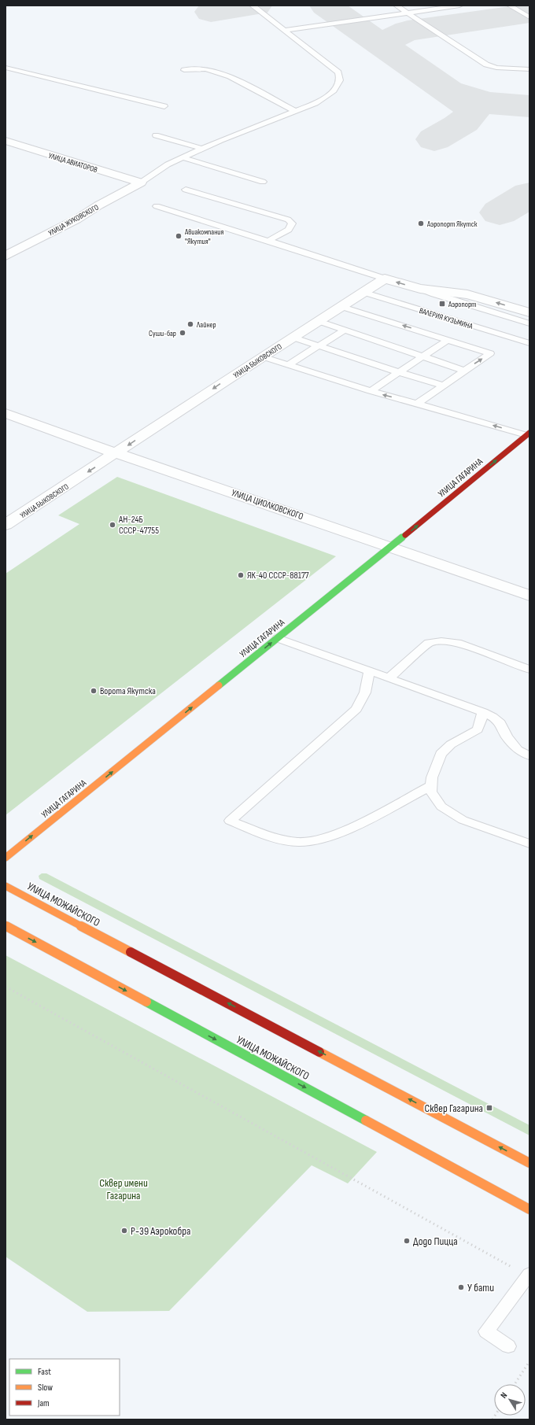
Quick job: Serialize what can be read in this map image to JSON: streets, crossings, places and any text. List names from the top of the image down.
{
  "streets": {
    "main road": ["УЛИЦА ГАГАРИНА", "УЛИЦА МОЖАЙСКОГО"],
    "street": [
      "УЛИЦА АВИАТОРОВ",
      "УЛИЦА ЖУКОВСКОГО",
      "УЛИЦА БЫКОВСКОГО",
      "УЛИЦА ЦИОЛКОВСКОГО"
    ],
    "lane": ["ВАЛЕРИЯ КУЗЬМИНА"]
  },
  "crossings": [
    ["УЛИЦА АВИАТОРОВ", "УЛИЦА ЖУКОВСКОГО"],
    ["ВАЛЕРИЯ КУЗЬМИНА", "УЛИЦА БЫКОВСКОГО"],
    ["УЛИЦА БЫКОВСКОГО", "УЛИЦА ЦИОЛКОВСКОГО"],
    ["УЛИЦА ГАГАРИНА", "УЛИЦА ЦИОЛКОВСКОГО"]
  ],
  "one_way": ["УЛИЦА БЫКОВСКОГО", "УЛИЦА ГАГАРИНА"],
  "parks": ["Сквер имени Гагарина"],
  "places": {
    "other": [
      "Аэропорт Якутск",
      "Авиакомпания \"Якутия\"",
      "Лайнер",
      "Суши-бар",
      "АН-24Б СССР-47755",
      "ЯК-40 СССР-88177",
      "Ворота Якутска",
      "P-39 Аэрокобра",
      "Додо Пицца",
      "У бати"
    ],
    "transit": ["Аэропорт", "Сквер Гагарина"]
  },
  "legend": ["Fast", "Slow", "Jam"],
  "north": "top left"
}
